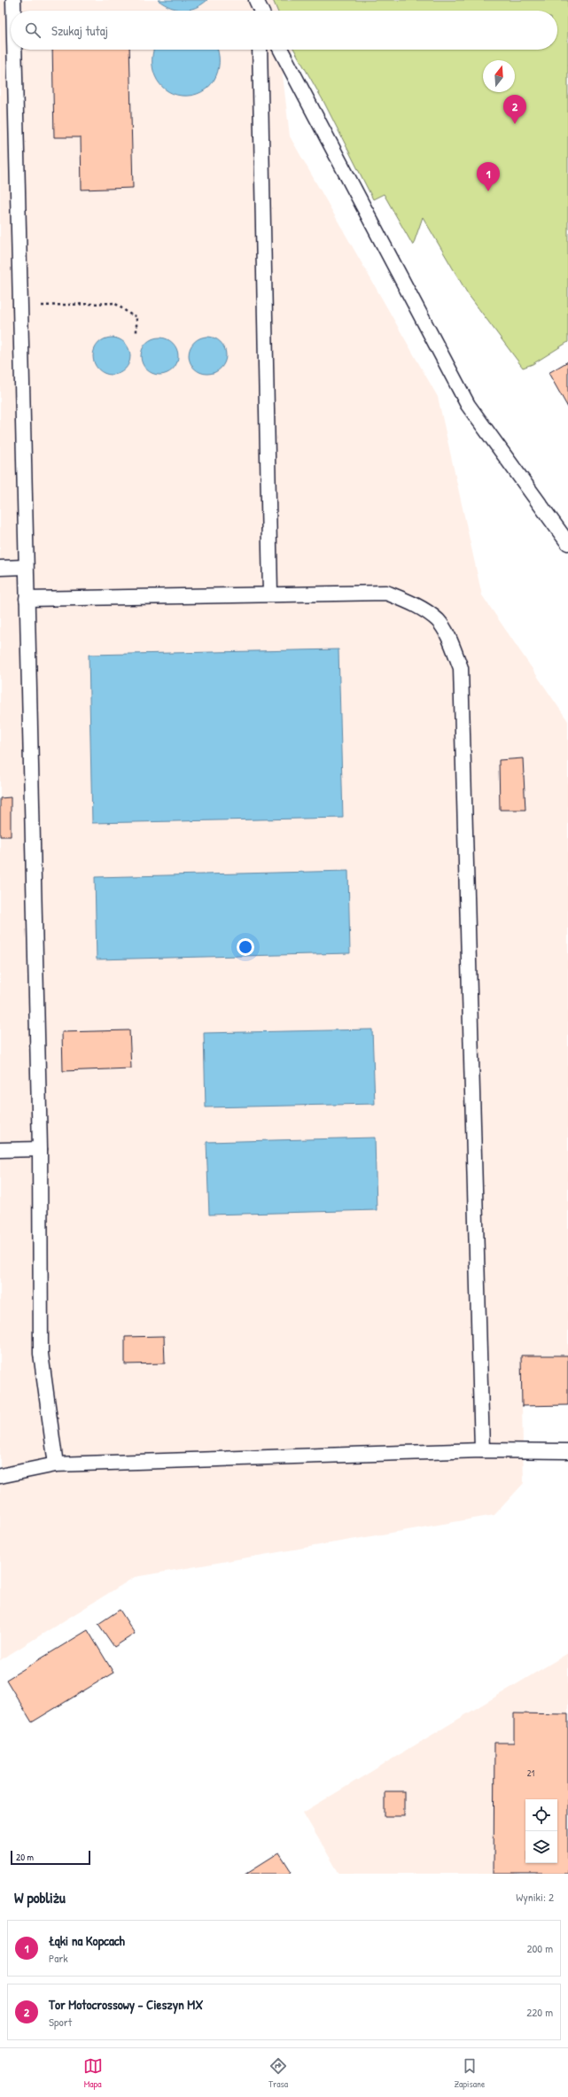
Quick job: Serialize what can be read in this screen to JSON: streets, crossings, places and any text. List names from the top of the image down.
{
  "house_numbers": ["21"],
  "scale_bar": "20 m",
  "north": "top",
  "page": {
    "search": "Szukaj tutaj",
    "pins": ["2", "1"],
    "scale": "20 m",
    "heading": ["W pobliżu", "Wyniki: 2"],
    "list": [
      {
        "mark": "1",
        "name": "Łąki na Kopcach",
        "note": "Park",
        "value": "200 m"
      },
      {
        "mark": "2",
        "name": "Tor Motocrossowy - Cieszyn MX",
        "note": "Sport",
        "value": "220 m"
      }
    ],
    "nav": ["Mapa", "Trasa", "Zapisane"]
  }
}
